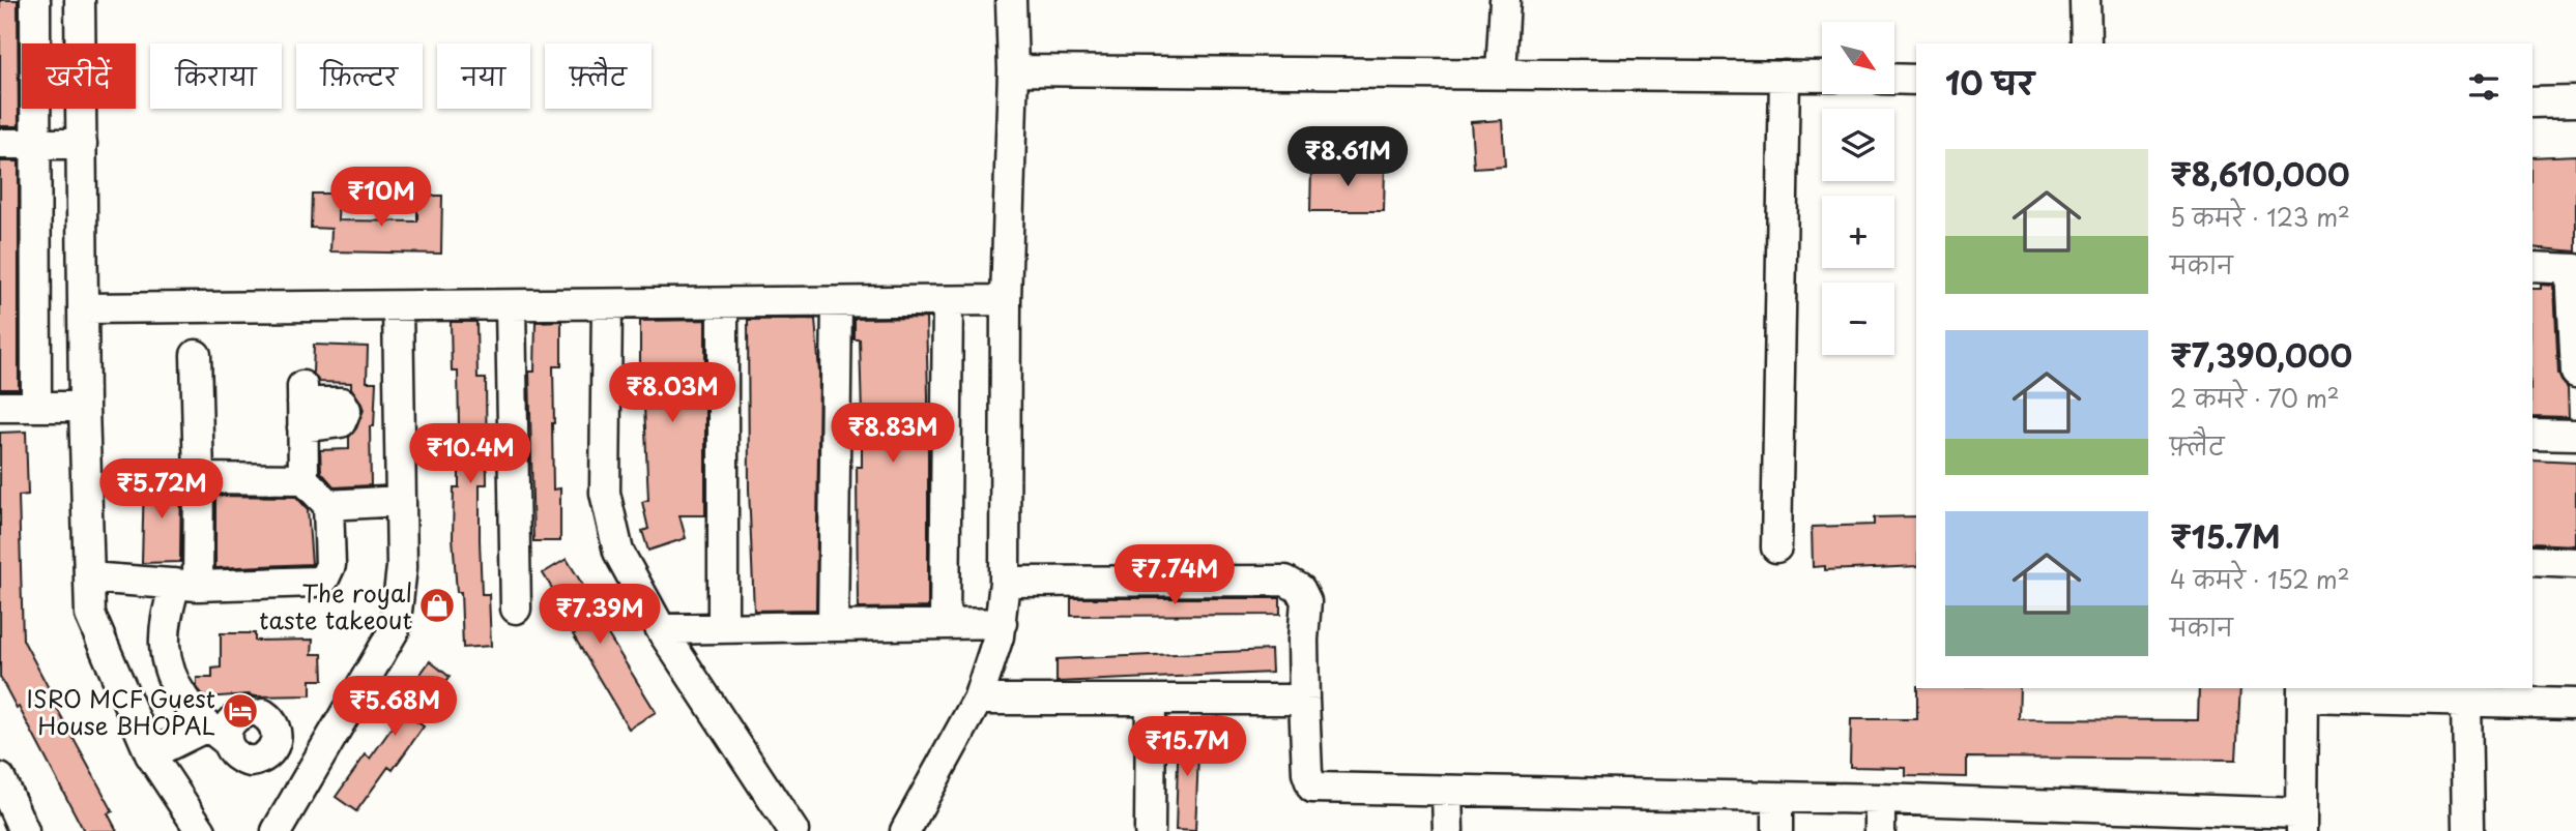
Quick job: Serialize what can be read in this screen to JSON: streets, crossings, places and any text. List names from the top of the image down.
{
  "places": {
    "shop": ["The royal taste takeout"],
    "hotel": ["ISRO MCF Guest House BHOPAL"]
  },
  "north": "bottom right",
  "page": {
    "map_buttons": ["+", "−"],
    "chip": [
      "खरीदें",
      "किराया",
      "फ़िल्टर",
      "नया",
      "फ़्लैट"
    ],
    "heading": "10 घर",
    "price": [
      "₹8.61M",
      "₹10M",
      "₹8.03M",
      "₹8.83M",
      "₹10.4M",
      "₹5.72M",
      "₹7.74M",
      "₹7.39M",
      "₹5.68M",
      "₹15.7M"
    ],
    "list": [
      {
        "name": "₹8,610,000",
        "note": "5 कमरे · 123 m² · मकान"
      },
      {
        "name": "₹7,390,000",
        "note": "2 कमरे · 70 m² · फ़्लैट"
      },
      {
        "name": "₹15.7M",
        "note": "4 कमरे · 152 m² · मकान"
      }
    ]
  }
}
